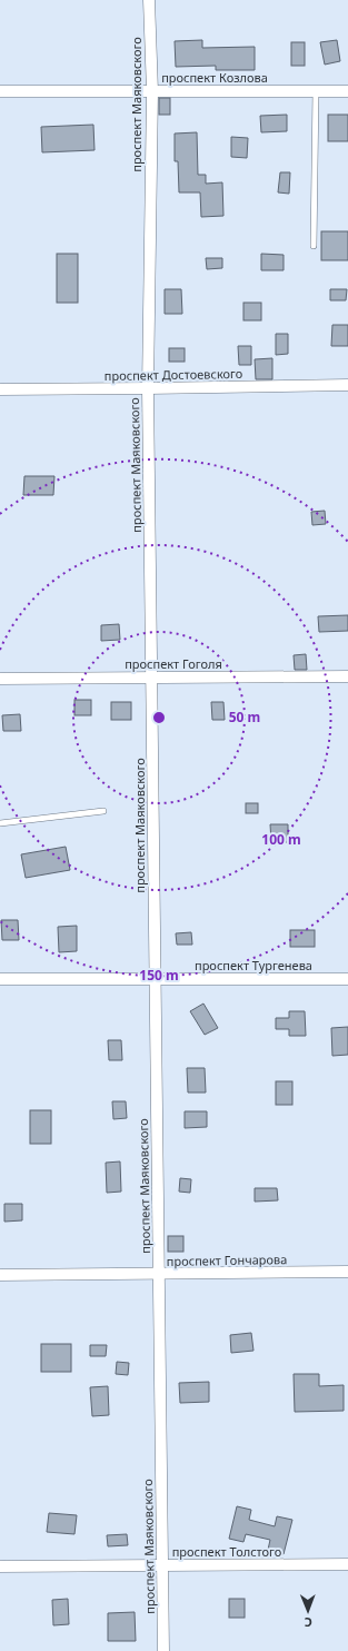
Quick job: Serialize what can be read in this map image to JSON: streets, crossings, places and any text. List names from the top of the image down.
{
  "streets": {
    "street": [
      "проспект Козлова",
      "проспект Маяковского",
      "проспект Достоевского",
      "проспект Гоголя",
      "проспект Тургенева",
      "проспект Гончарова",
      "проспект Толстого"
    ]
  },
  "crossings": [
    ["проспект Козлова", "проспект Маяковского"],
    ["проспект Маяковского", "проспект Достоевского"],
    ["проспект Маяковского", "проспект Гоголя"],
    ["проспект Маяковского", "проспект Тургенева"],
    ["проспект Маяковского", "проспект Гончарова"],
    ["проспект Маяковского", "проспект Толстого"]
  ],
  "north": "bottom",
  "rings": ["50 m", "100 m", "150 m"]
}
